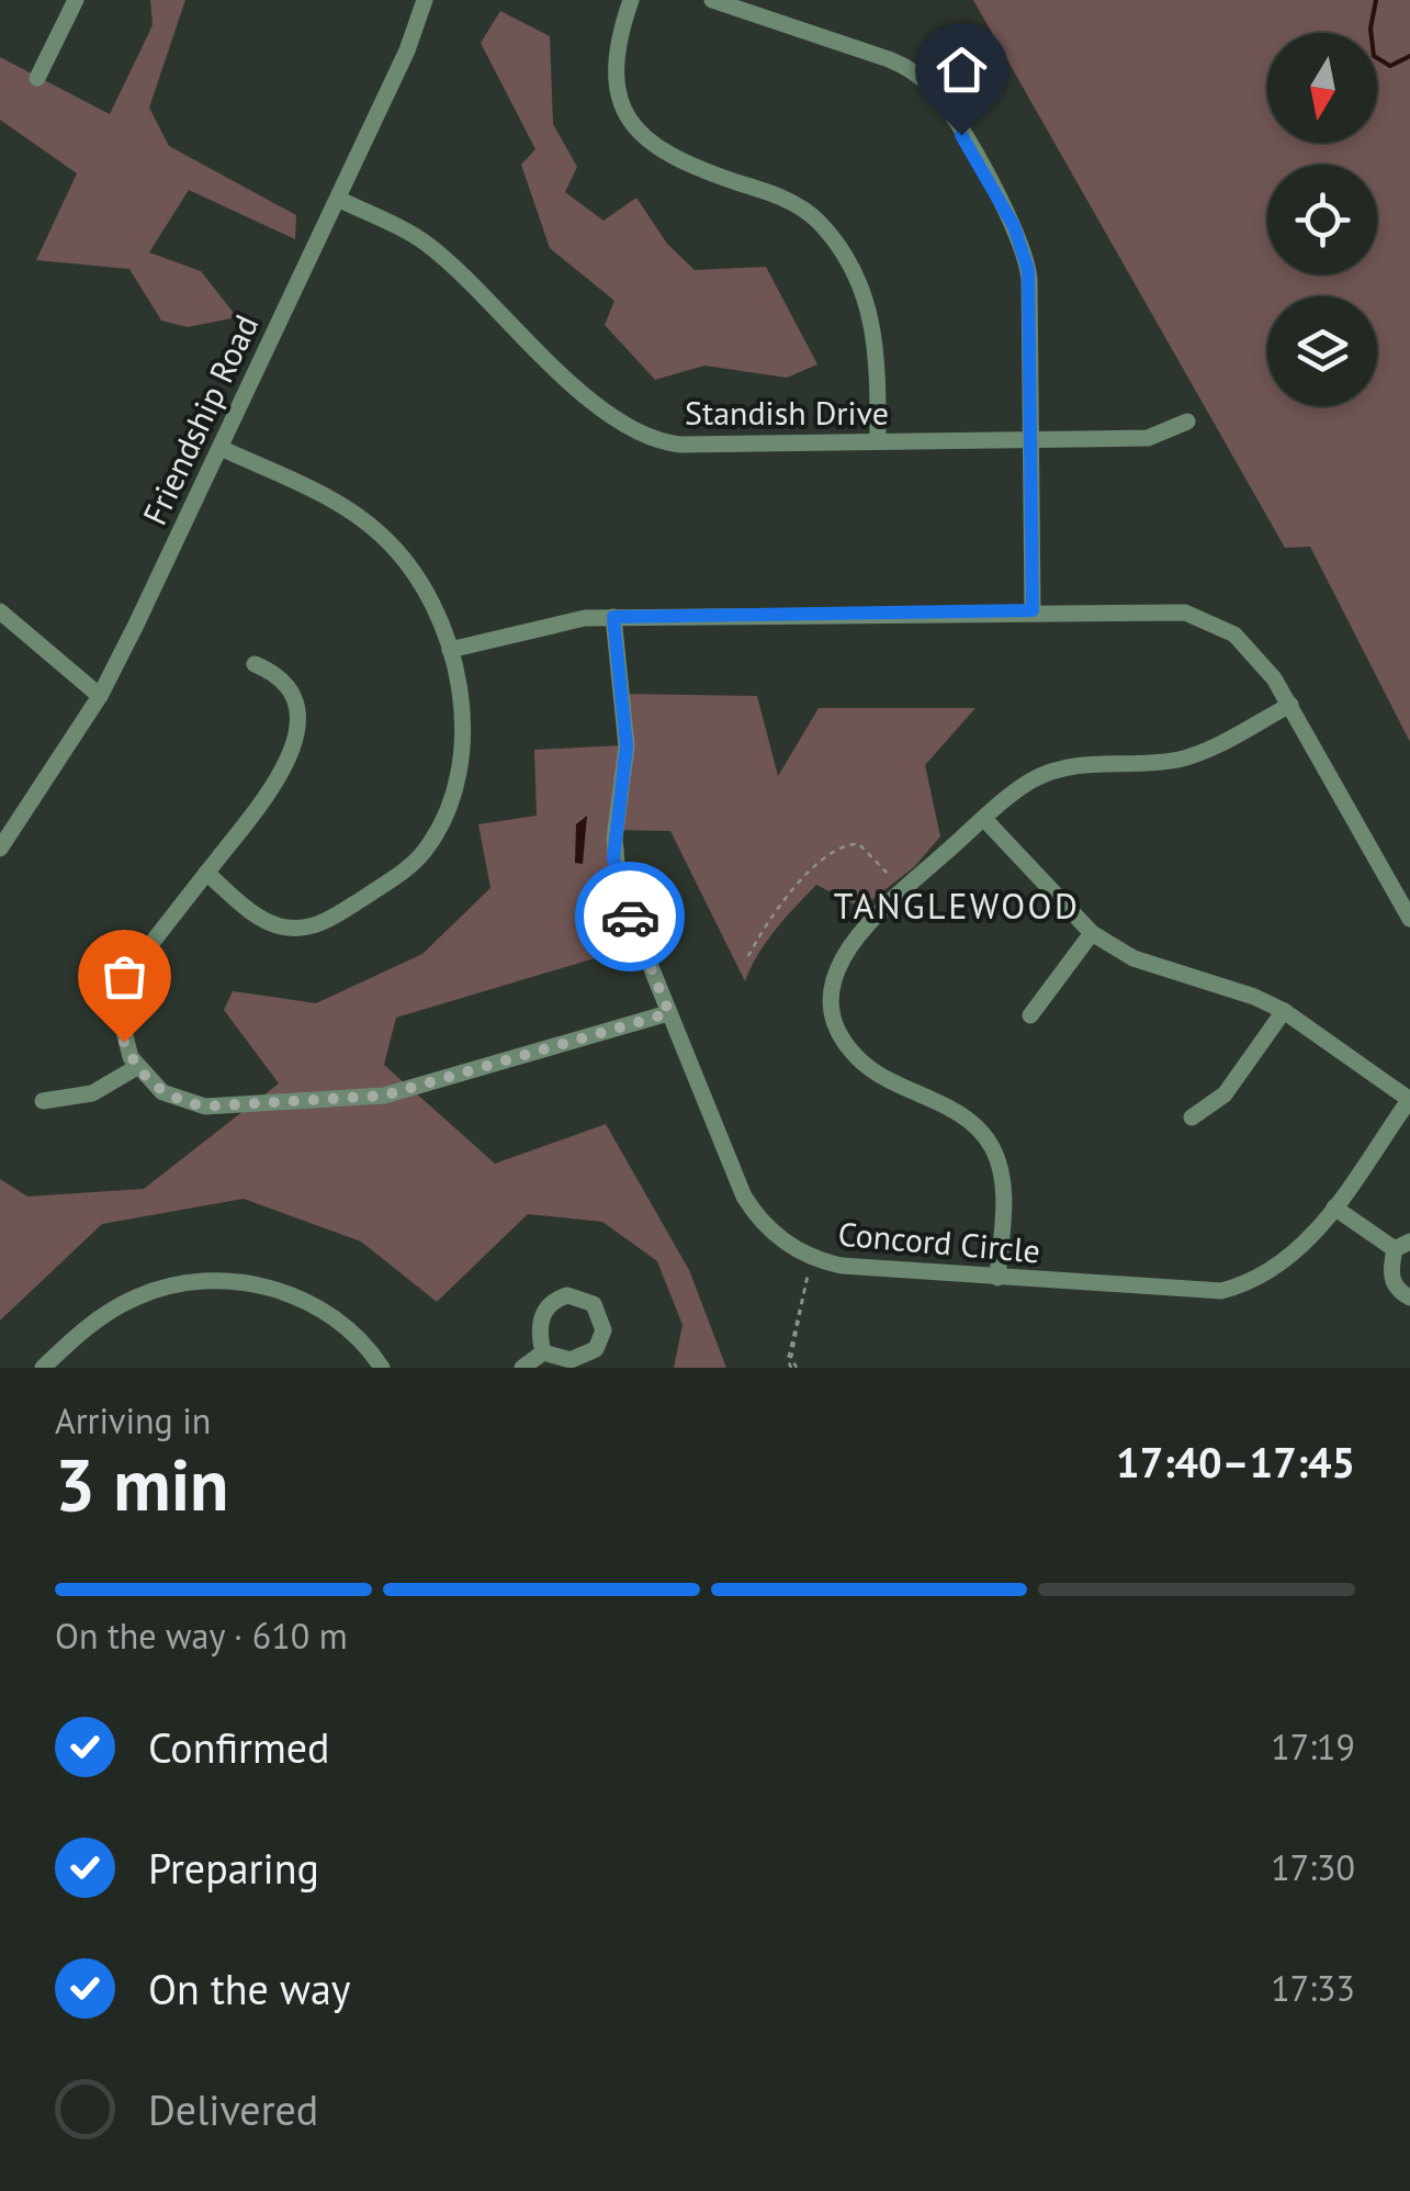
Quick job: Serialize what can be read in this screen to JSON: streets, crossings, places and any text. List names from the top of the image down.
{
  "streets": {
    "street": ["Standish Drive", "Friendship Road", "Concord Circle"]
  },
  "crossings": [
    ["Standish Drive", "Friendship Road"]
  ],
  "districts": ["TANGLEWOOD"],
  "north": "bottom",
  "page": {
    "heading": ["3 min", "Arriving in", "17:40–17:45"],
    "bar": "On the way · 610 m",
    "list": [
      ["Confirmed", "17:19"],
      ["Preparing", "17:30"],
      ["On the way", "17:33"],
      "Delivered"
    ]
  }
}
